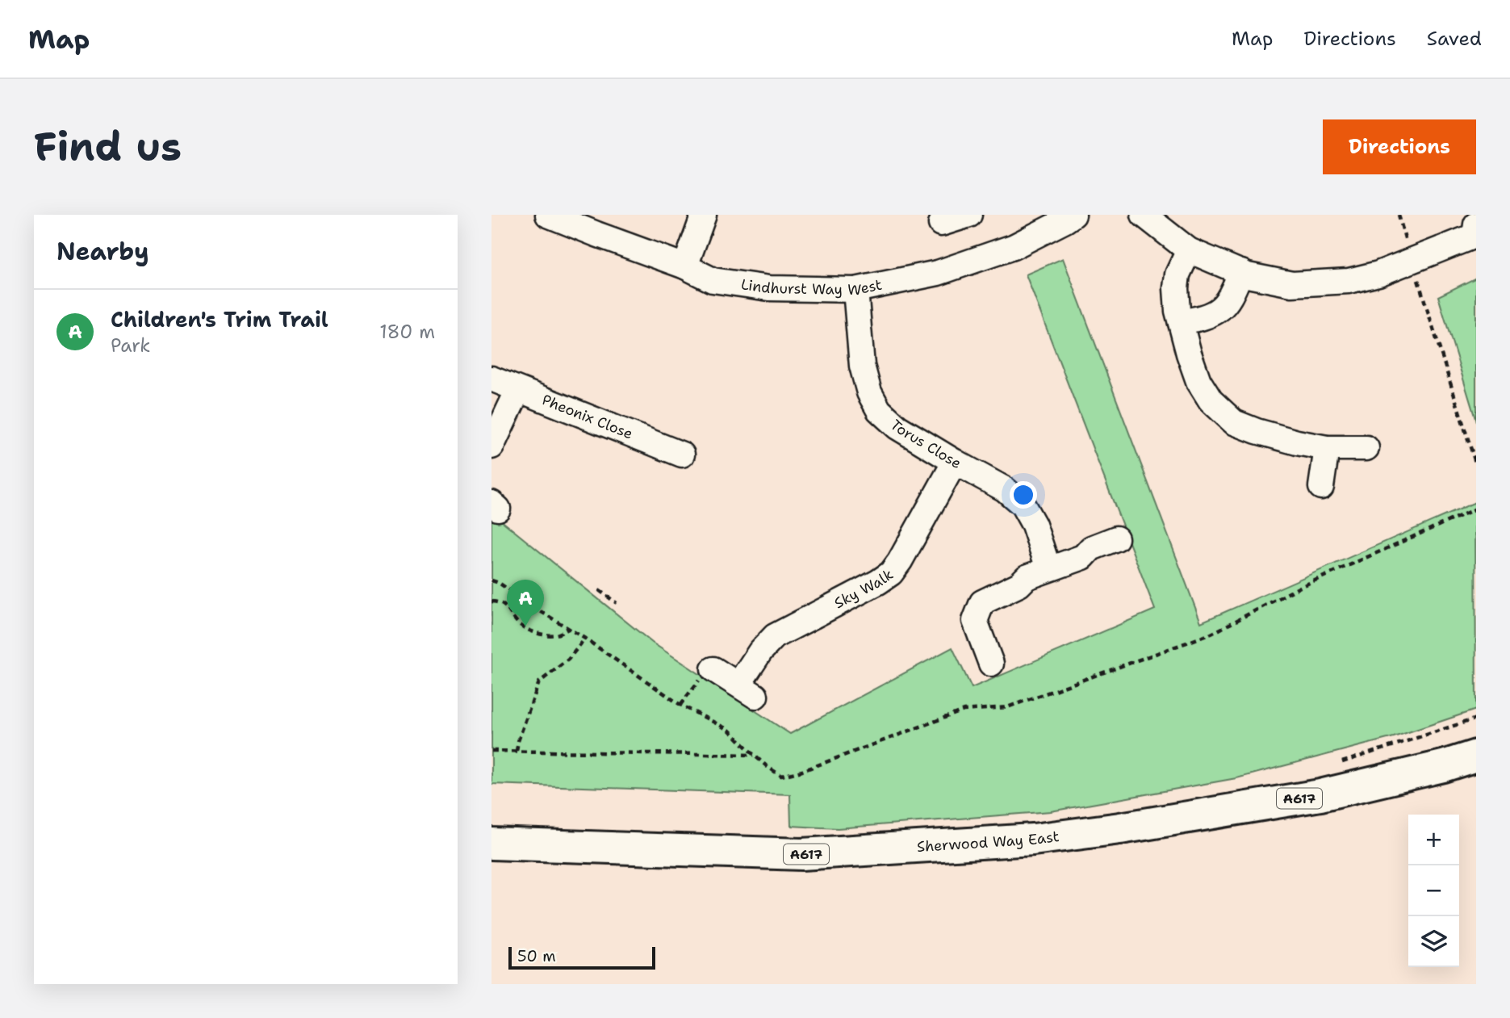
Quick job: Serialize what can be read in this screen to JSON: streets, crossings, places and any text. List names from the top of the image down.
{
  "streets": {
    "highway": ["A617", "Sherwood Way East"],
    "street": [
      "Lindhurst Way West",
      "Pheonix Close",
      "Torus Close",
      "Sky Walk"
    ]
  },
  "crossings": [
    ["Lindhurst Way West", "Torus Close"],
    ["Torus Close", "Sky Walk"]
  ],
  "scale_bar": "50 m",
  "page": {
    "header": "Map",
    "nav": ["Map", "Directions", "Saved"],
    "buttons": "Directions",
    "title": "Find us",
    "heading": "Nearby",
    "list": [
      {
        "mark": "A",
        "name": "Children's Trim Trail",
        "note": "Park",
        "value": "180 m"
      }
    ],
    "pins": "A",
    "map_buttons": ["+", "−"],
    "scale": "50 m"
  }
}
